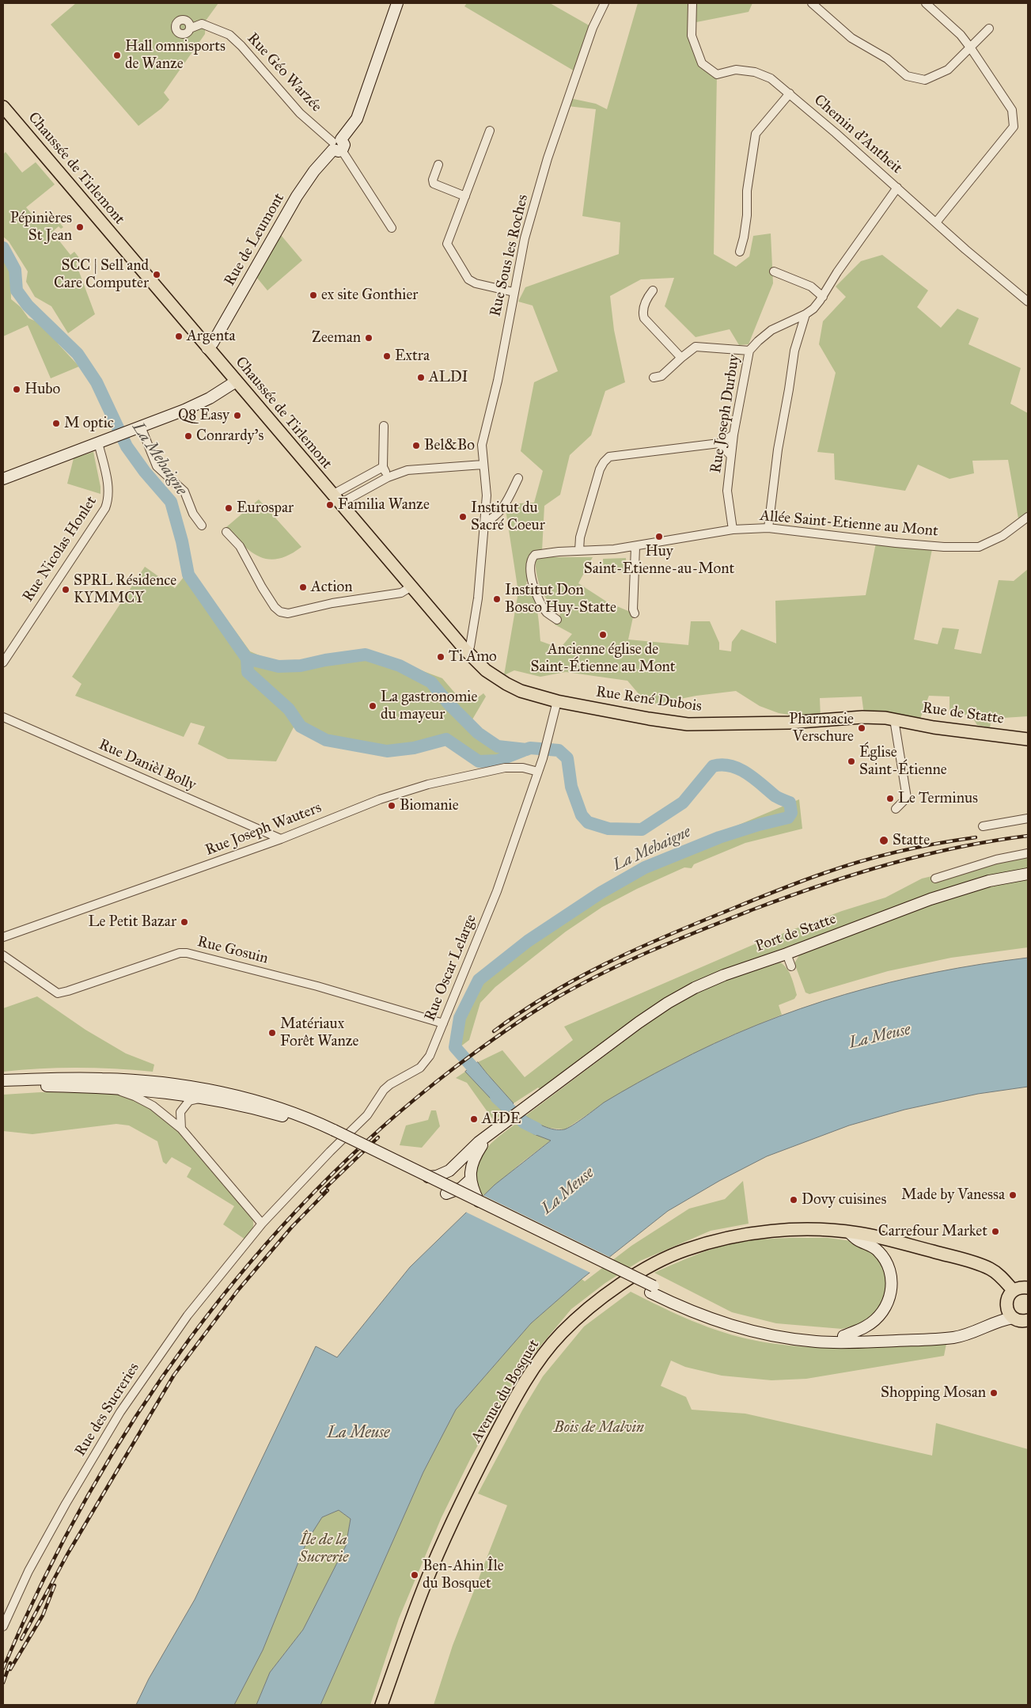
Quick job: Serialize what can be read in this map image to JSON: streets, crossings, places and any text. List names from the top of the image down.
{
  "streets": {
    "main road": [
      "Chaussée de Tirlemont",
      "Rue de Leumont",
      "Rue René Dubois",
      "Rue de Statte",
      "Port de Statte",
      "Avenue du Bosquet"
    ],
    "street": [
      "Rue Géo Warzée",
      "Chemin d'Antheit",
      "Rue Sous les Roches",
      "Rue Joseph Durbuy",
      "Allée Saint-Etienne au Mont",
      "Rue Nicolas Honlet",
      "Rue Danièl Bolly",
      "Rue Joseph Wauters",
      "Rue Gosuin",
      "Rue Oscar Lelarge",
      "Rue des Sucreries"
    ]
  },
  "crossings": [
    ["Rue Géo Warzée", "Rue de Leumont"],
    ["Chemin d'Antheit", "Rue Joseph Durbuy"],
    ["Chaussée de Tirlemont", "Rue de Leumont"],
    ["Chaussée de Tirlemont", "Rue René Dubois"],
    ["Rue Sous les Roches", "Rue René Dubois"],
    ["Rue Joseph Durbuy", "Allée Saint-Etienne au Mont"],
    ["Rue René Dubois", "Rue de Statte"],
    ["Rue René Dubois", "Rue Oscar Lelarge"],
    ["Rue Danièl Bolly", "Rue Joseph Wauters"],
    ["Rue Joseph Wauters", "Rue Oscar Lelarge"],
    ["Rue Gosuin", "Rue Oscar Lelarge"],
    ["Rue Oscar Lelarge", "Rue des Sucreries"]
  ],
  "water": ["La Mehaigne", "La Meuse"],
  "parks": ["Bois de Malvin", "Île de la Sucrerie"],
  "places": [
    "Hall omnisports de Wanze",
    "Pépinières St Jean",
    "SCC | Sell and Care Computer",
    "ex site Gonthier",
    "Argenta",
    "Zeeman",
    "Extra",
    "ALDI",
    "Hubo",
    "Q8 Easy",
    "M optic",
    "Conrardy's",
    "Bel&Bo",
    "Familia Wanze",
    "Eurospar",
    "Institut du Sacré Coeur",
    "Huy Saint-Etienne-au-Mont",
    "Action",
    "SPRL Résidence KYMMCY",
    "Institut Don Bosco Huy-Statte",
    "Ancienne église de Saint-Étienne au Mont",
    "Ti Amo",
    "La gastronomie du mayeur",
    "Pharmacie Verschure",
    "Église Saint-Étienne",
    "Le Terminus",
    "Biomanie",
    "Statte",
    "Le Petit Bazar",
    "Matériaux Forêt Wanze",
    "AIDE",
    "Made by Vanessa",
    "Dovy cuisines",
    "Carrefour Market",
    "Shopping Mosan",
    "Ben-Ahin Île du Bosquet"
  ]
}
